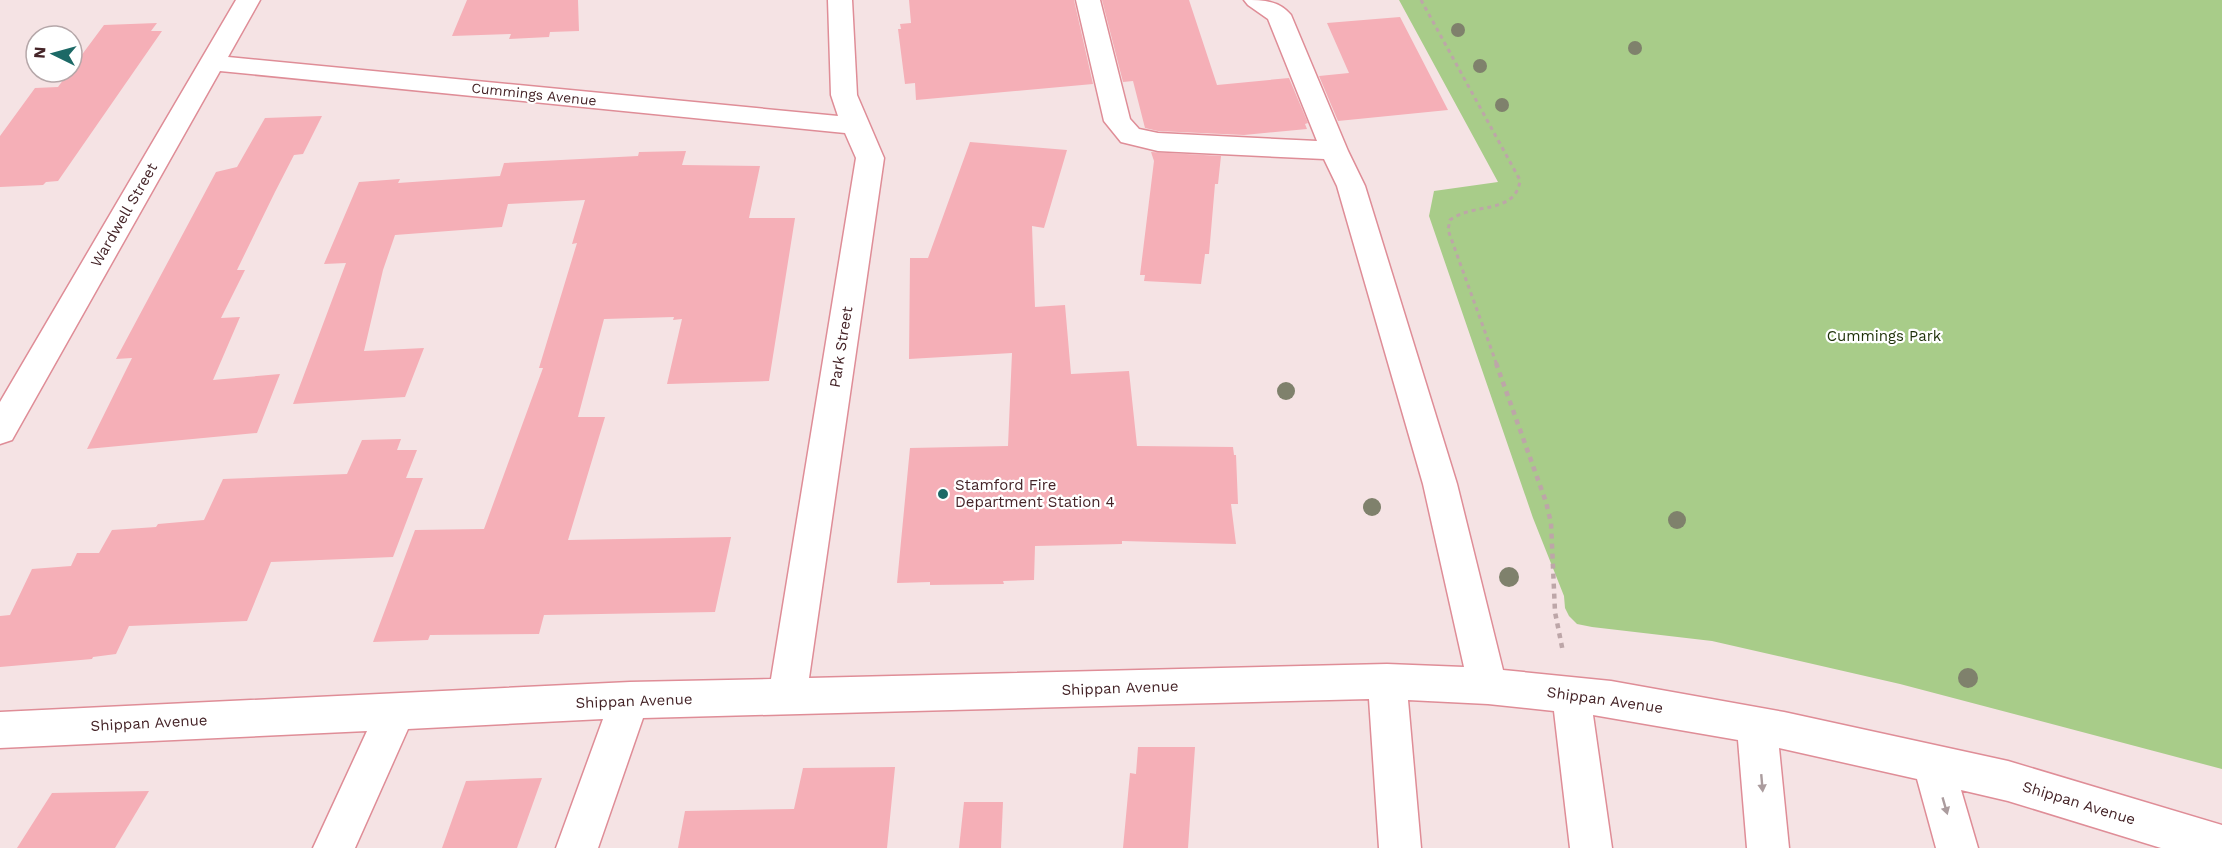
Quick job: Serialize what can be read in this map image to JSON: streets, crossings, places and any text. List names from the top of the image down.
{
  "streets": {
    "street": [
      "Cummings Avenue",
      "Wardwell Street",
      "Park Street",
      "Shippan Avenue"
    ]
  },
  "crossings": [
    ["Cummings Avenue", "Wardwell Street"],
    ["Cummings Avenue", "Park Street"],
    ["Park Street", "Shippan Avenue"]
  ],
  "parks": ["Cummings Park"],
  "places": ["Stamford Fire Department Station 4"],
  "north": "left"
}
